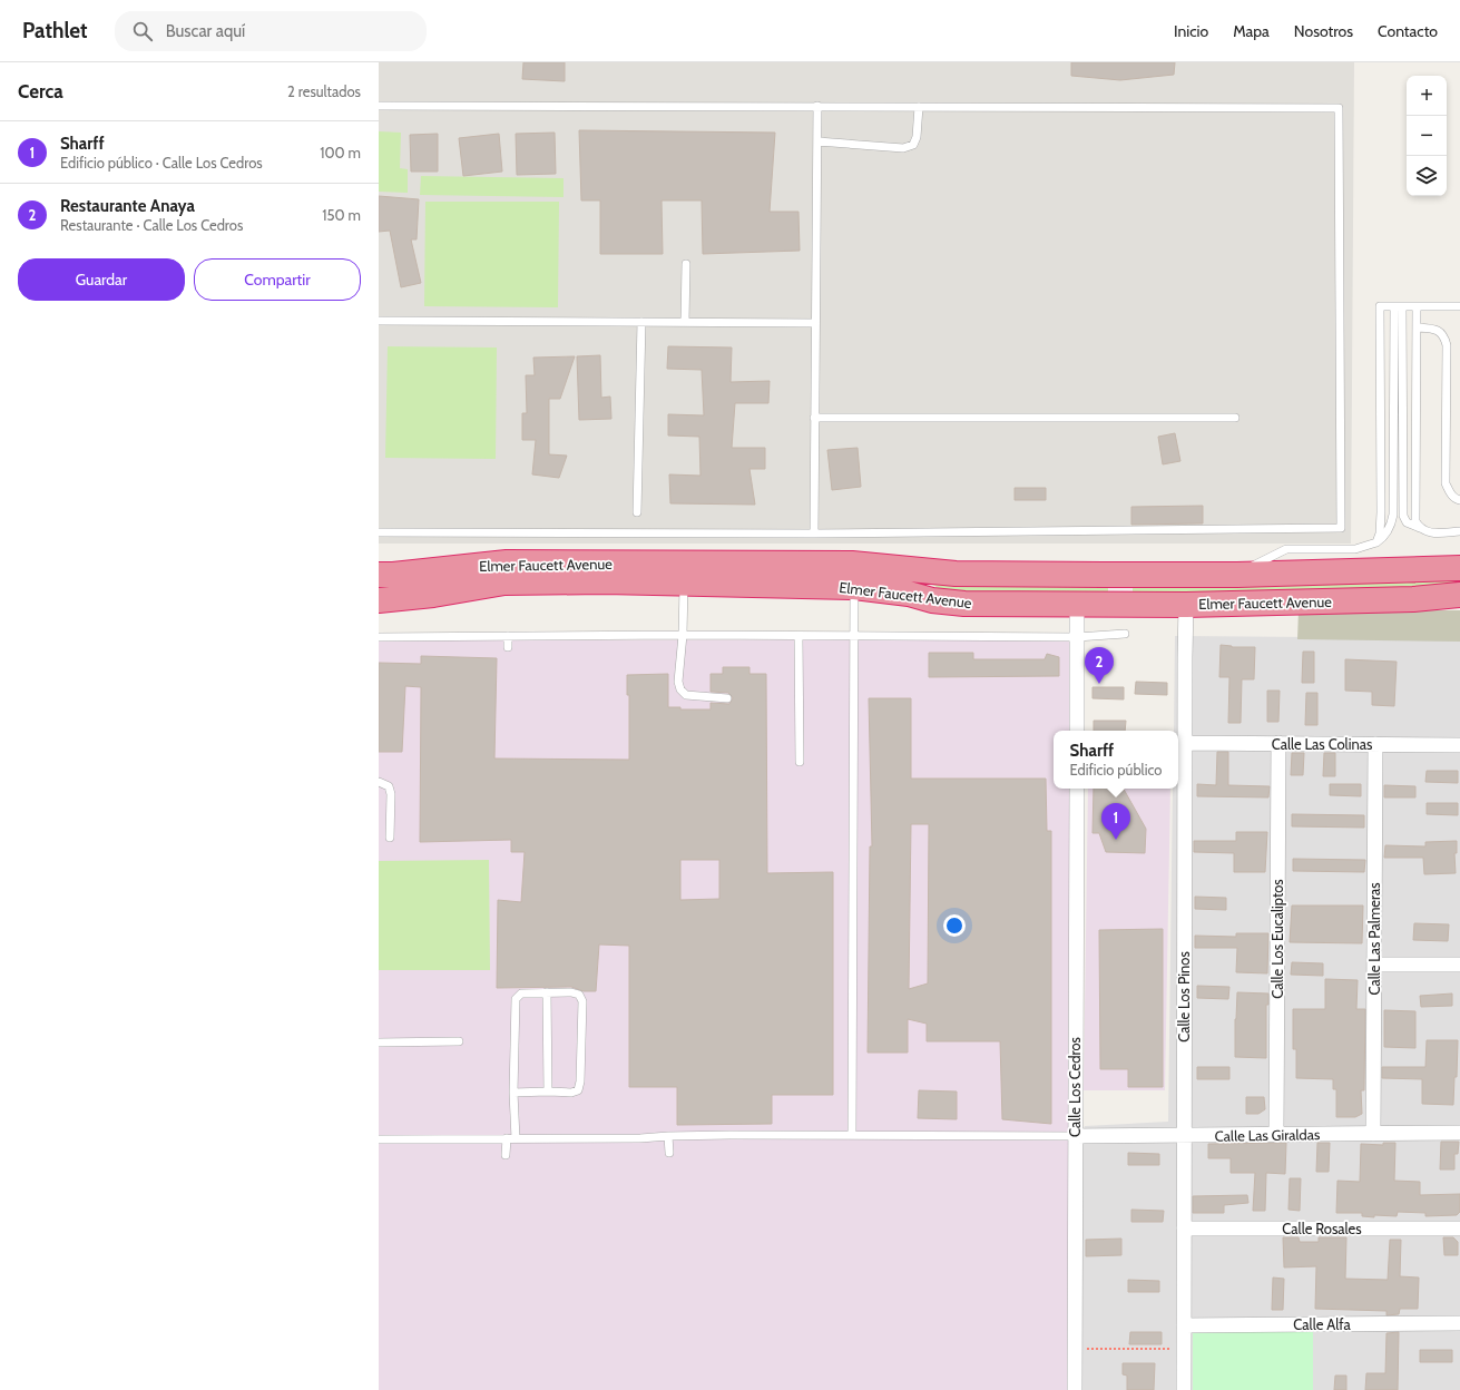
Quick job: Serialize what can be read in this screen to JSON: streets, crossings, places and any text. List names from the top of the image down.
{
  "streets": {
    "highway": ["Elmer Faucett Avenue"],
    "street": [
      "Calle Las Colinas",
      "Calle Los Eucaliptos",
      "Calle Las Palmeras",
      "Calle Los Pinos",
      "Calle Los Cedros",
      "Calle Las Giraldas",
      "Calle Rosales",
      "Calle Alfa"
    ]
  },
  "crossings": [
    ["Elmer Faucett Avenue", "Calle Los Pinos"],
    ["Calle Las Colinas", "Calle Los Eucaliptos"],
    ["Calle Las Colinas", "Calle Las Palmeras"],
    ["Calle Las Colinas", "Calle Los Pinos"],
    ["Calle Los Eucaliptos", "Calle Las Giraldas"],
    ["Calle Las Palmeras", "Calle Las Giraldas"],
    ["Calle Los Pinos", "Calle Las Giraldas"],
    ["Calle Los Pinos", "Calle Rosales"],
    ["Calle Los Pinos", "Calle Alfa"],
    ["Calle Los Cedros", "Calle Las Giraldas"]
  ],
  "page": {
    "header": "Pathlet",
    "search": "Buscar aquí",
    "nav": [
      "Inicio",
      "Mapa",
      "Nosotros",
      "Contacto"
    ],
    "heading": ["Cerca", "2 resultados"],
    "map_buttons": ["+", "−"],
    "list": [
      {
        "mark": "1",
        "name": "Sharff",
        "note": "Edificio público · Calle Los Cedros",
        "value": "100 m"
      },
      {
        "mark": "2",
        "name": "Restaurante Anaya",
        "note": "Restaurante · Calle Los Cedros",
        "value": "150 m"
      }
    ],
    "buttons": ["Guardar", "Compartir"],
    "pins": ["2", "1"],
    "popup": ["Sharff", "Edificio público"]
  }
}
